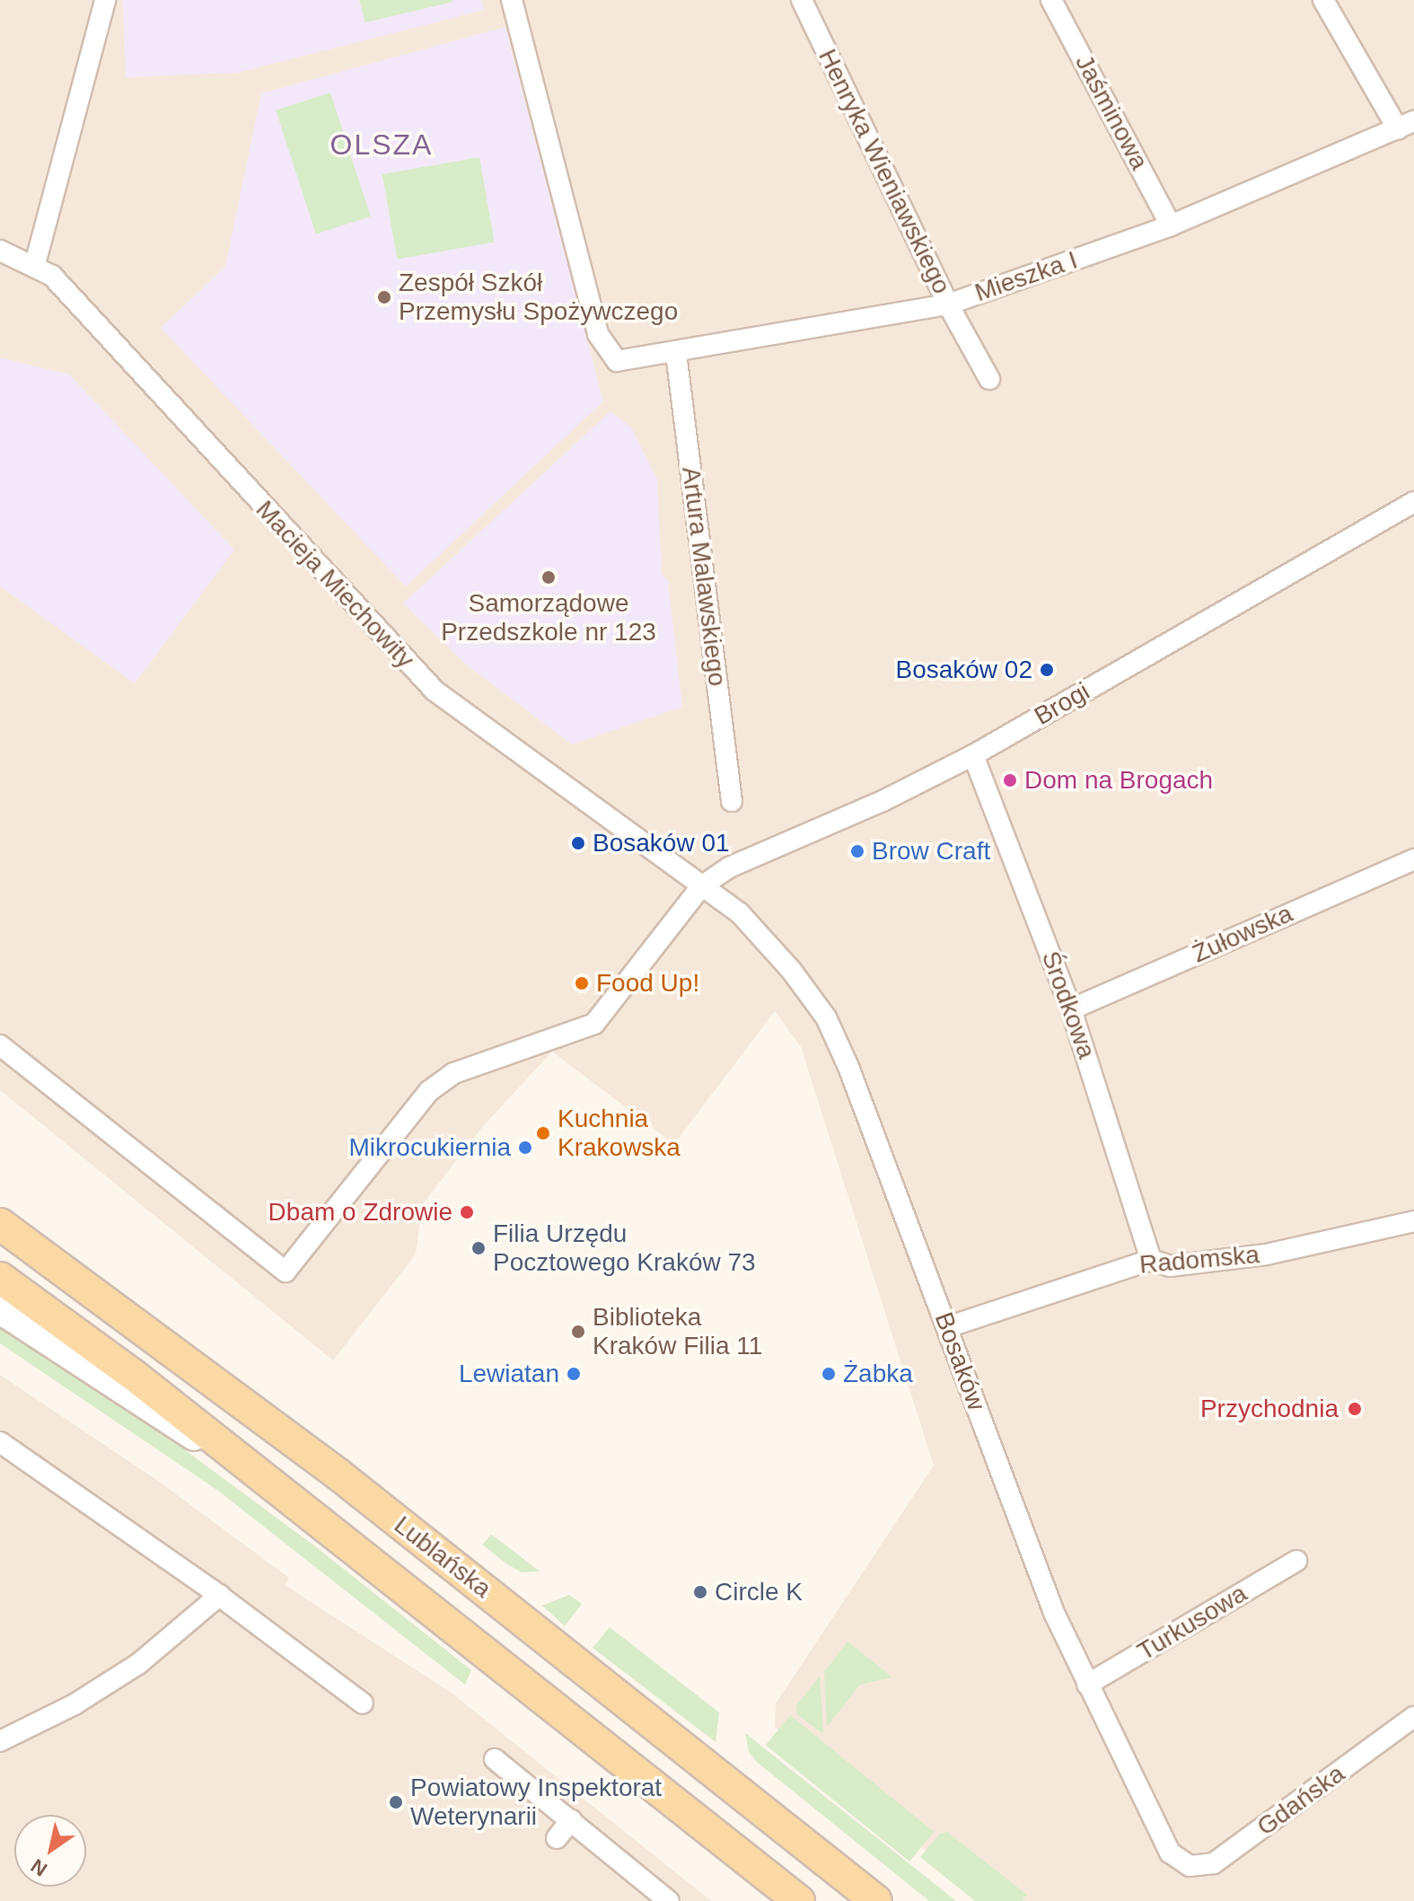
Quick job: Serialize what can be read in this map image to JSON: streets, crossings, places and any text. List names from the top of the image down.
{
  "streets": {
    "main road": ["Lublańska"],
    "street": [
      "Jaśminowa",
      "Henryka Wieniawskiego",
      "Mieszka I",
      "Artura Malawskiego",
      "Macieja Miechowity",
      "Brogi",
      "Żułowska",
      "Środkowa",
      "Radomska",
      "Bosaków",
      "Turkusowa",
      "Gdańska"
    ]
  },
  "crossings": [
    ["Jaśminowa", "Mieszka I"],
    ["Henryka Wieniawskiego", "Mieszka I"],
    ["Mieszka I", "Artura Malawskiego"],
    ["Macieja Miechowity", "Brogi"],
    ["Macieja Miechowity", "Bosaków"],
    ["Brogi", "Środkowa"],
    ["Brogi", "Bosaków"],
    ["Żułowska", "Środkowa"],
    ["Środkowa", "Radomska"],
    ["Radomska", "Bosaków"],
    ["Bosaków", "Turkusowa"],
    ["Bosaków", "Gdańska"]
  ],
  "districts": ["OLSZA"],
  "places": [
    "Zespół Szkół Przemysłu Spożywczego",
    "Samorządowe Przedszkole nr 123",
    "Bosaków 02",
    "Dom na Brogach",
    "Bosaków 01",
    "Brow Craft",
    "Food Up!",
    "Kuchnia Krakowska",
    "Mikrocukiernia",
    "Dbam o Zdrowie",
    "Filia Urzędu Pocztowego Kraków 73",
    "Biblioteka Kraków Filia 11",
    "Lewiatan",
    "Żabka",
    "Przychodnia",
    "Circle K",
    "Powiatowy Inspektorat Weterynarii"
  ],
  "north": "bottom left"
}
